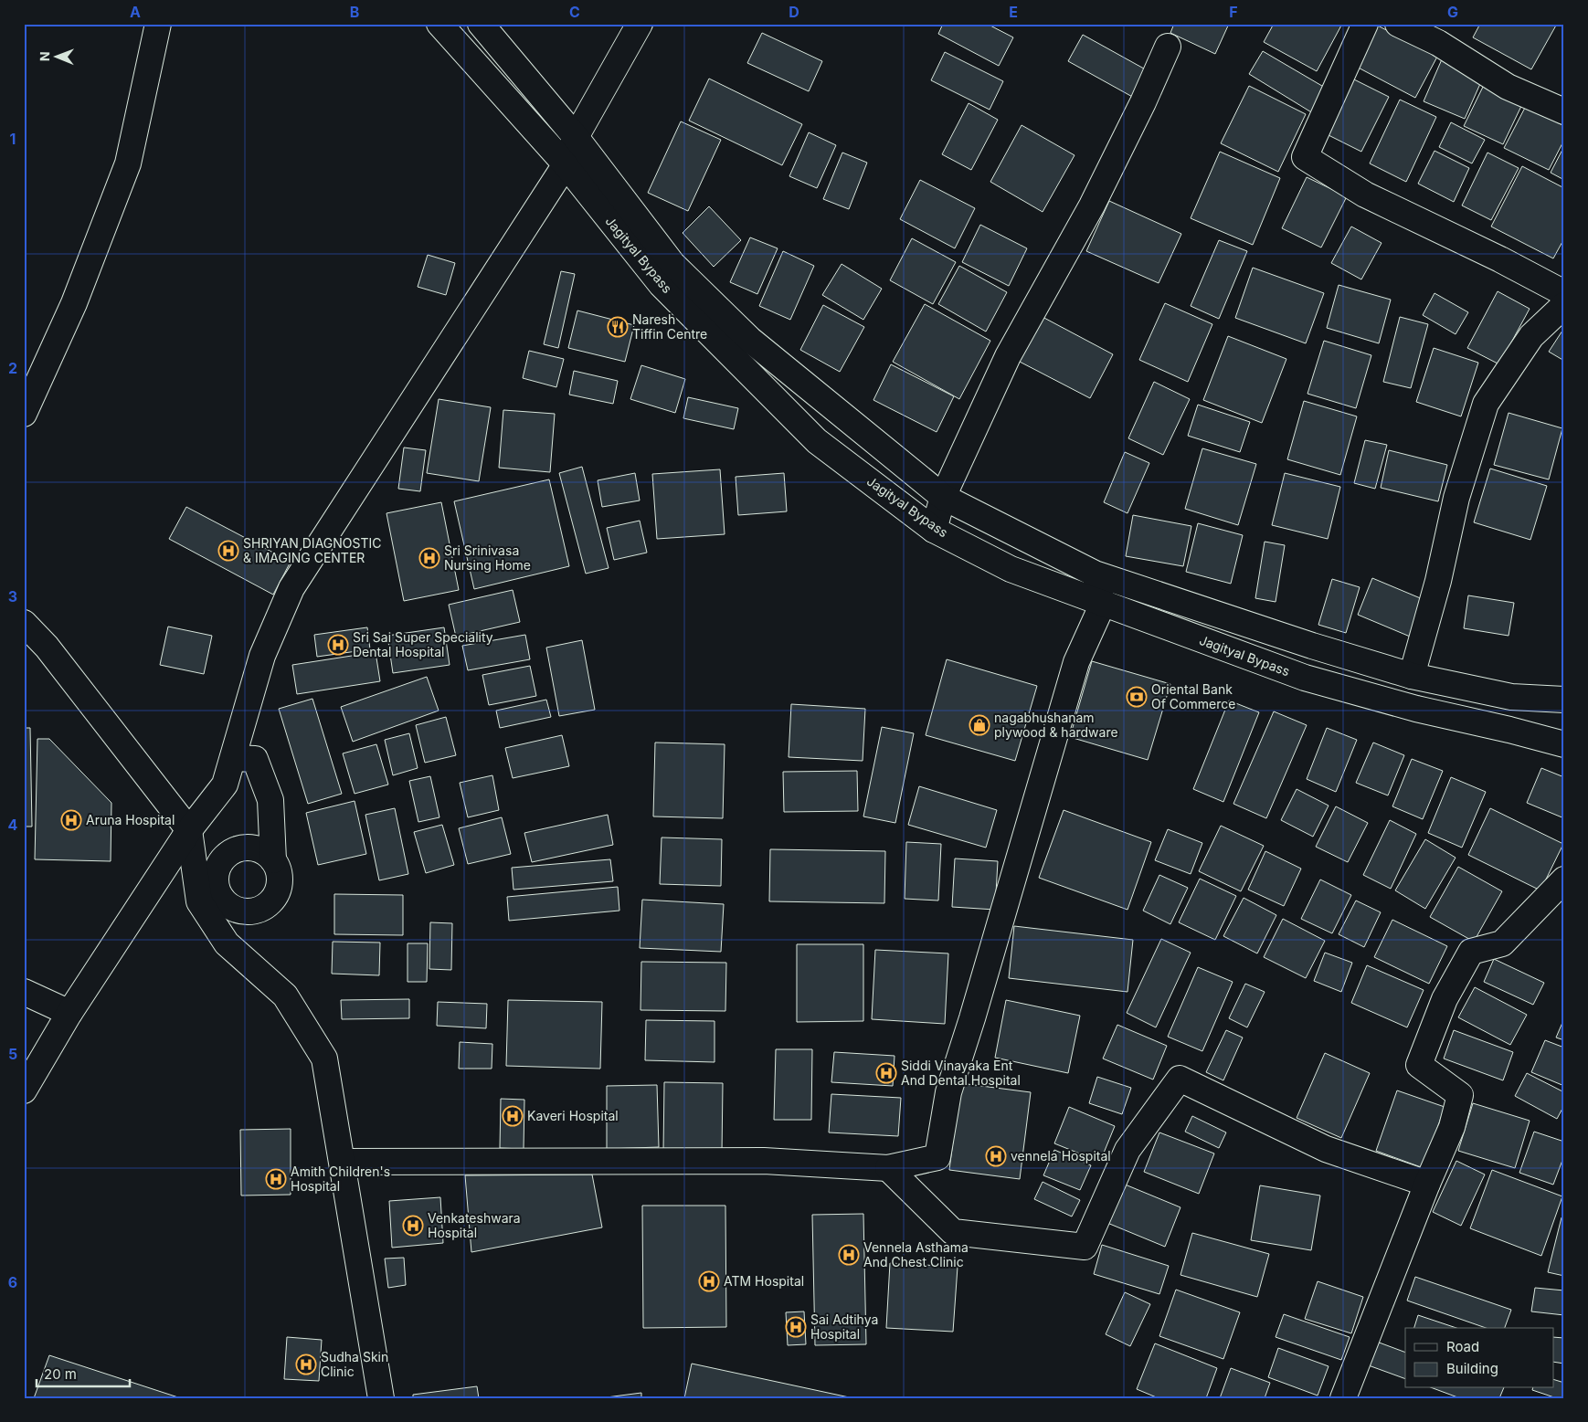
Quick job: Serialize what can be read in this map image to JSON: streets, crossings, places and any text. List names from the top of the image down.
{
  "streets": {
    "street": ["Jagityal Bypass"]
  },
  "places": {
    "restaurant": ["Naresh Tiffin Centre"],
    "hospital": [
      "SHRIYAN DIAGNOSTIC & IMAGING CENTER",
      "Sri Srinivasa Nursing Home",
      "Sri Sai Super Speciality Dental Hospital",
      "Aruna Hospital",
      "Siddi Vinayaka Ent And Dental Hospital",
      "Kaveri Hospital",
      "vennela Hospital",
      "Amith Children's Hospital",
      "Venkateshwara Hospital",
      "Vennela Asthama And Chest Clinic",
      "ATM Hospital",
      "Sai Adtihya Hospital",
      "Sudha Skin Clinic"
    ],
    "bank": ["Oriental Bank Of Commerce"],
    "shop": ["nagabhushanam plywood & hardware"]
  },
  "legend": ["Road", "Building"],
  "scale_bar": "20 m",
  "north": "left",
  "grid": {
    "columns": [
      "A",
      "B",
      "C",
      "D",
      "E",
      "F",
      "G"
    ],
    "rows": [
      "1",
      "2",
      "3",
      "4",
      "5",
      "6"
    ]
  }
}
